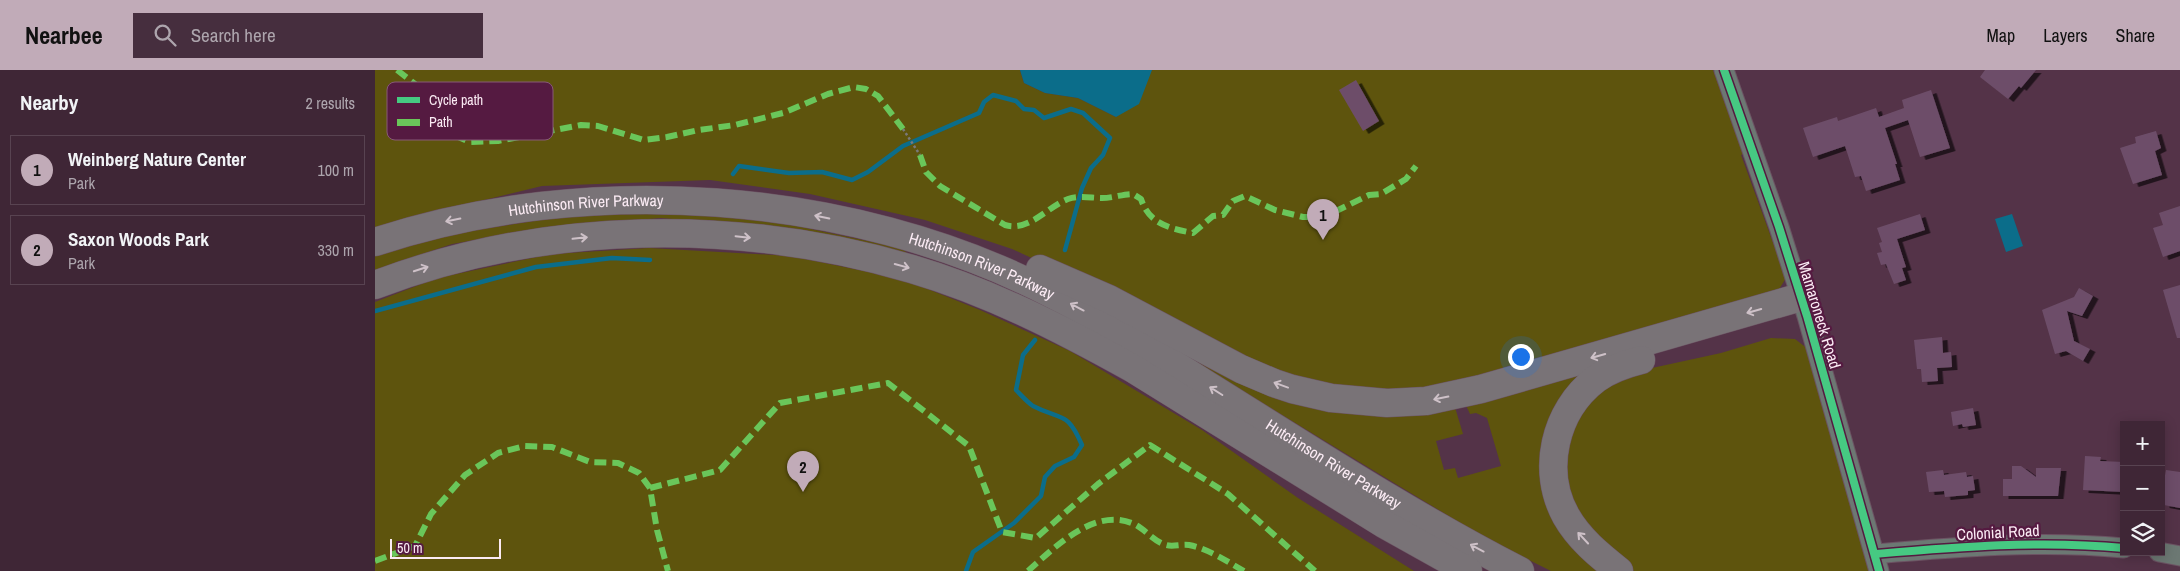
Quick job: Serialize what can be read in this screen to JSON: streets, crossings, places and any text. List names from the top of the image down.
{
  "streets": {
    "highway": ["Hutchinson River Parkway"],
    "street": ["Mamaroneck Road", "Colonial Road"]
  },
  "crossings": [
    ["Mamaroneck Road", "Colonial Road"]
  ],
  "legend": ["Cycle path", "Path"],
  "scale_bar": "50 m",
  "page": {
    "header": "Nearbee",
    "search": "Search here",
    "nav": ["Map", "Layers", "Share"],
    "heading": ["Nearby", "2 results"],
    "list": [
      {
        "mark": "1",
        "name": "Weinberg Nature Center",
        "note": "Park",
        "value": "100 m"
      },
      {
        "mark": "2",
        "name": "Saxon Woods Park",
        "note": "Park",
        "value": "330 m"
      }
    ],
    "pins": ["1", "2"],
    "map_buttons": ["+", "−"],
    "scale": "50 m"
  }
}
